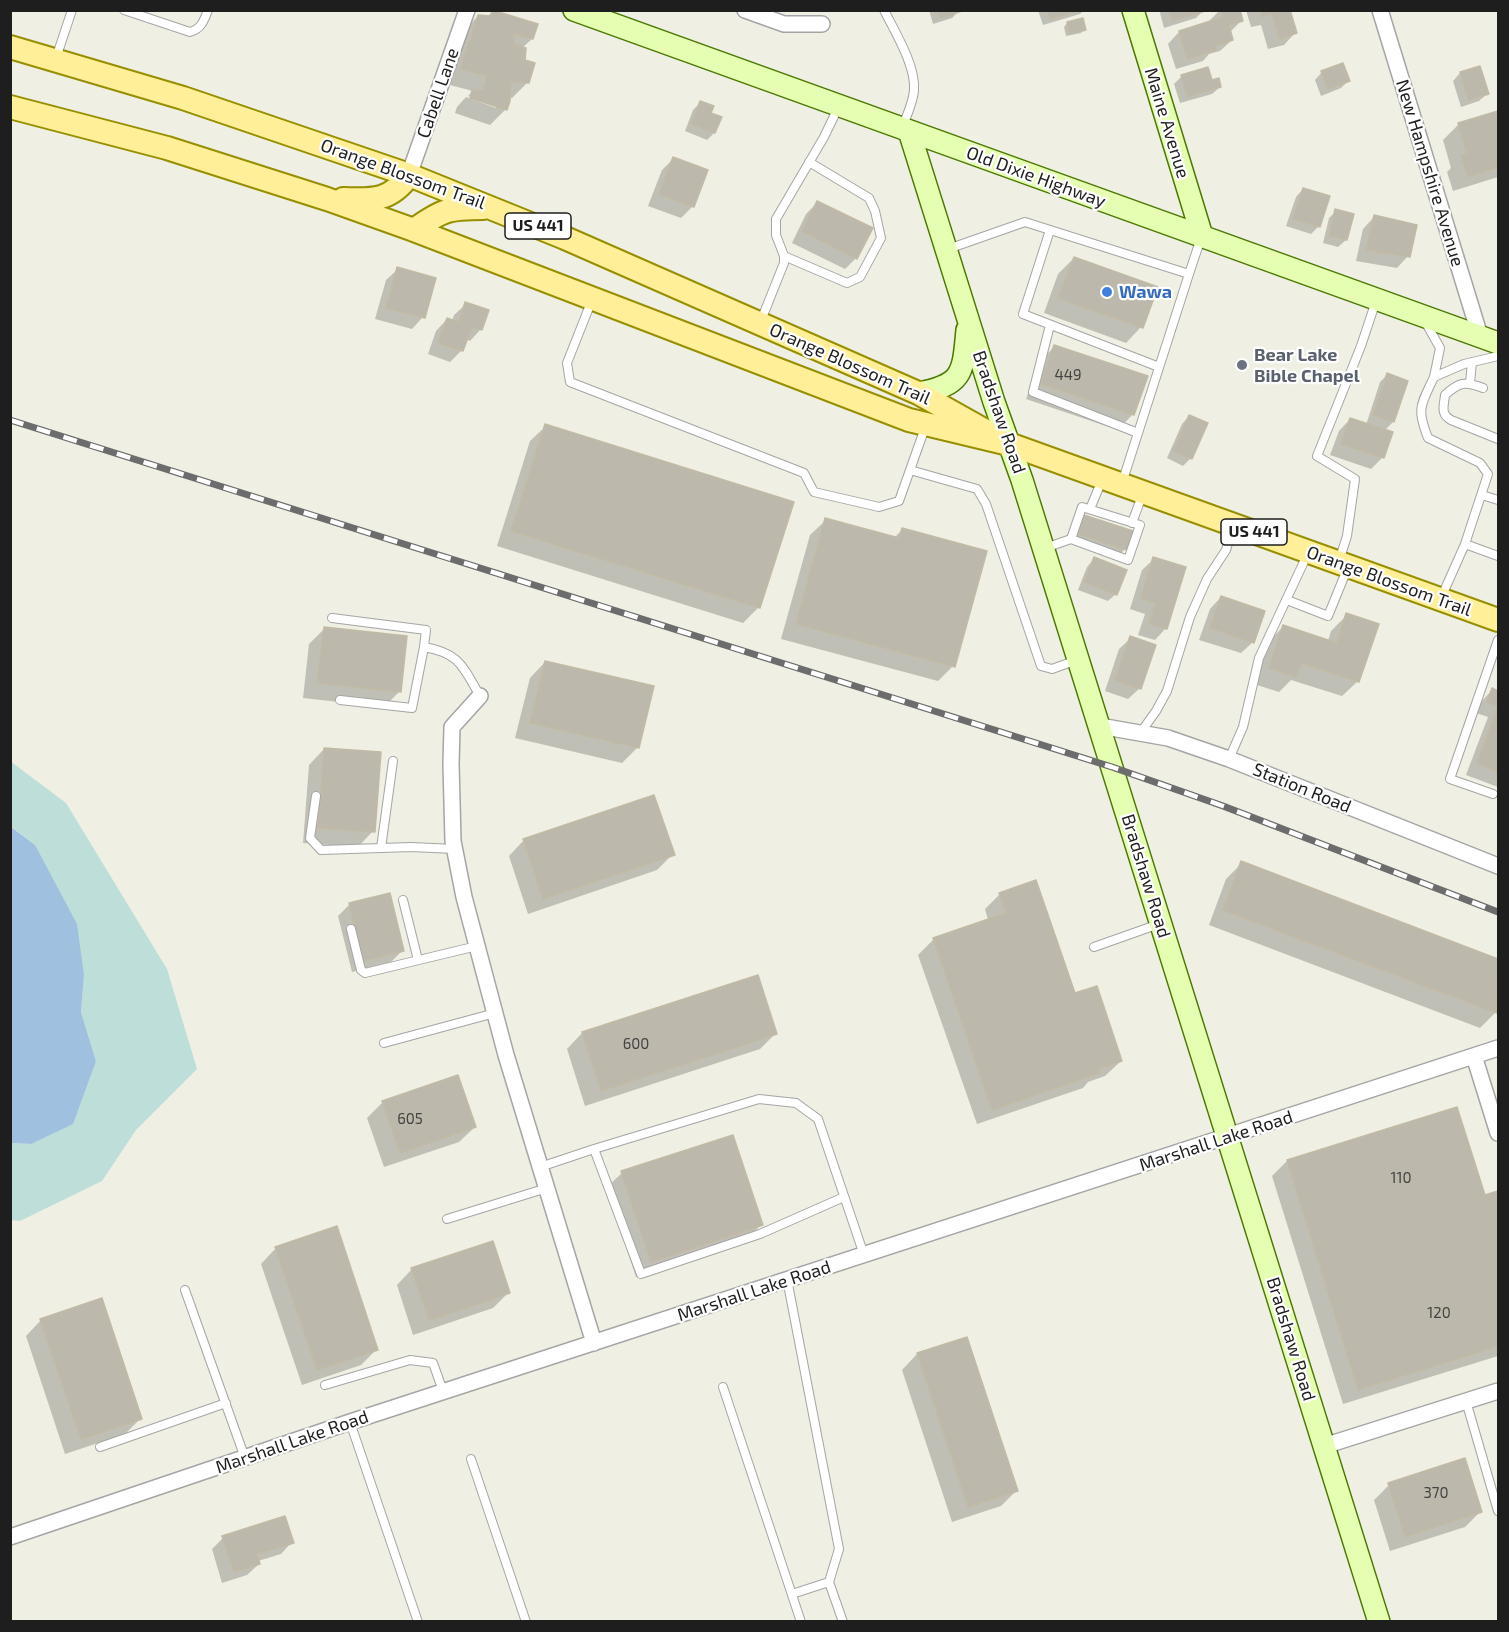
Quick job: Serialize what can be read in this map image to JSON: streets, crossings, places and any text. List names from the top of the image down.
{
  "streets": {
    "main road": ["Orange Blossom Trail", "US 441"],
    "street": [
      "Cabell Lane",
      "Maine Avenue",
      "New Hampshire Avenue",
      "Old Dixie Highway",
      "Bradshaw Road",
      "Station Road",
      "Marshall Lake Road"
    ]
  },
  "crossings": [
    ["Cabell Lane", "Orange Blossom Trail"],
    ["Maine Avenue", "Old Dixie Highway"],
    ["New Hampshire Avenue", "Old Dixie Highway"],
    ["Orange Blossom Trail", "Bradshaw Road"],
    ["Old Dixie Highway", "Bradshaw Road"],
    ["Bradshaw Road", "Station Road"],
    ["Bradshaw Road", "Marshall Lake Road"]
  ],
  "places": ["Wawa", "Bear Lake Bible Chapel"],
  "house_numbers": [
    "449",
    "600",
    "605",
    "110",
    "120",
    "370"
  ]
}
